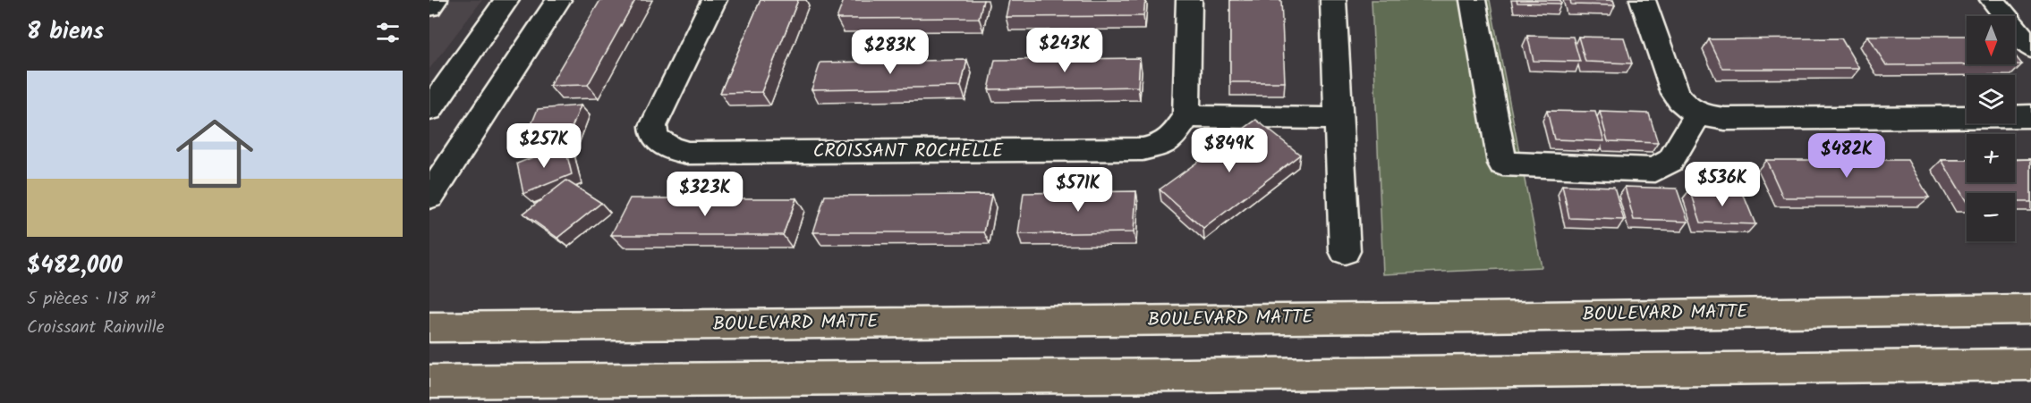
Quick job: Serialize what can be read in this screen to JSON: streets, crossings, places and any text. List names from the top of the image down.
{
  "streets": {
    "main road": ["BOULEVARD MATTE"],
    "street": ["CROISSANT ROCHELLE"]
  },
  "north": "bottom",
  "page": {
    "heading": "8 biens",
    "map_buttons": ["+", "−"],
    "price": [
      "$243K",
      "$283K",
      "$257K",
      "$849K",
      "$482K",
      "$536K",
      "$571K",
      "$323K"
    ],
    "list": [
      {
        "name": "$482,000",
        "note": "5 pièces · 118 m² · Croissant Rainville"
      }
    ]
  }
}
